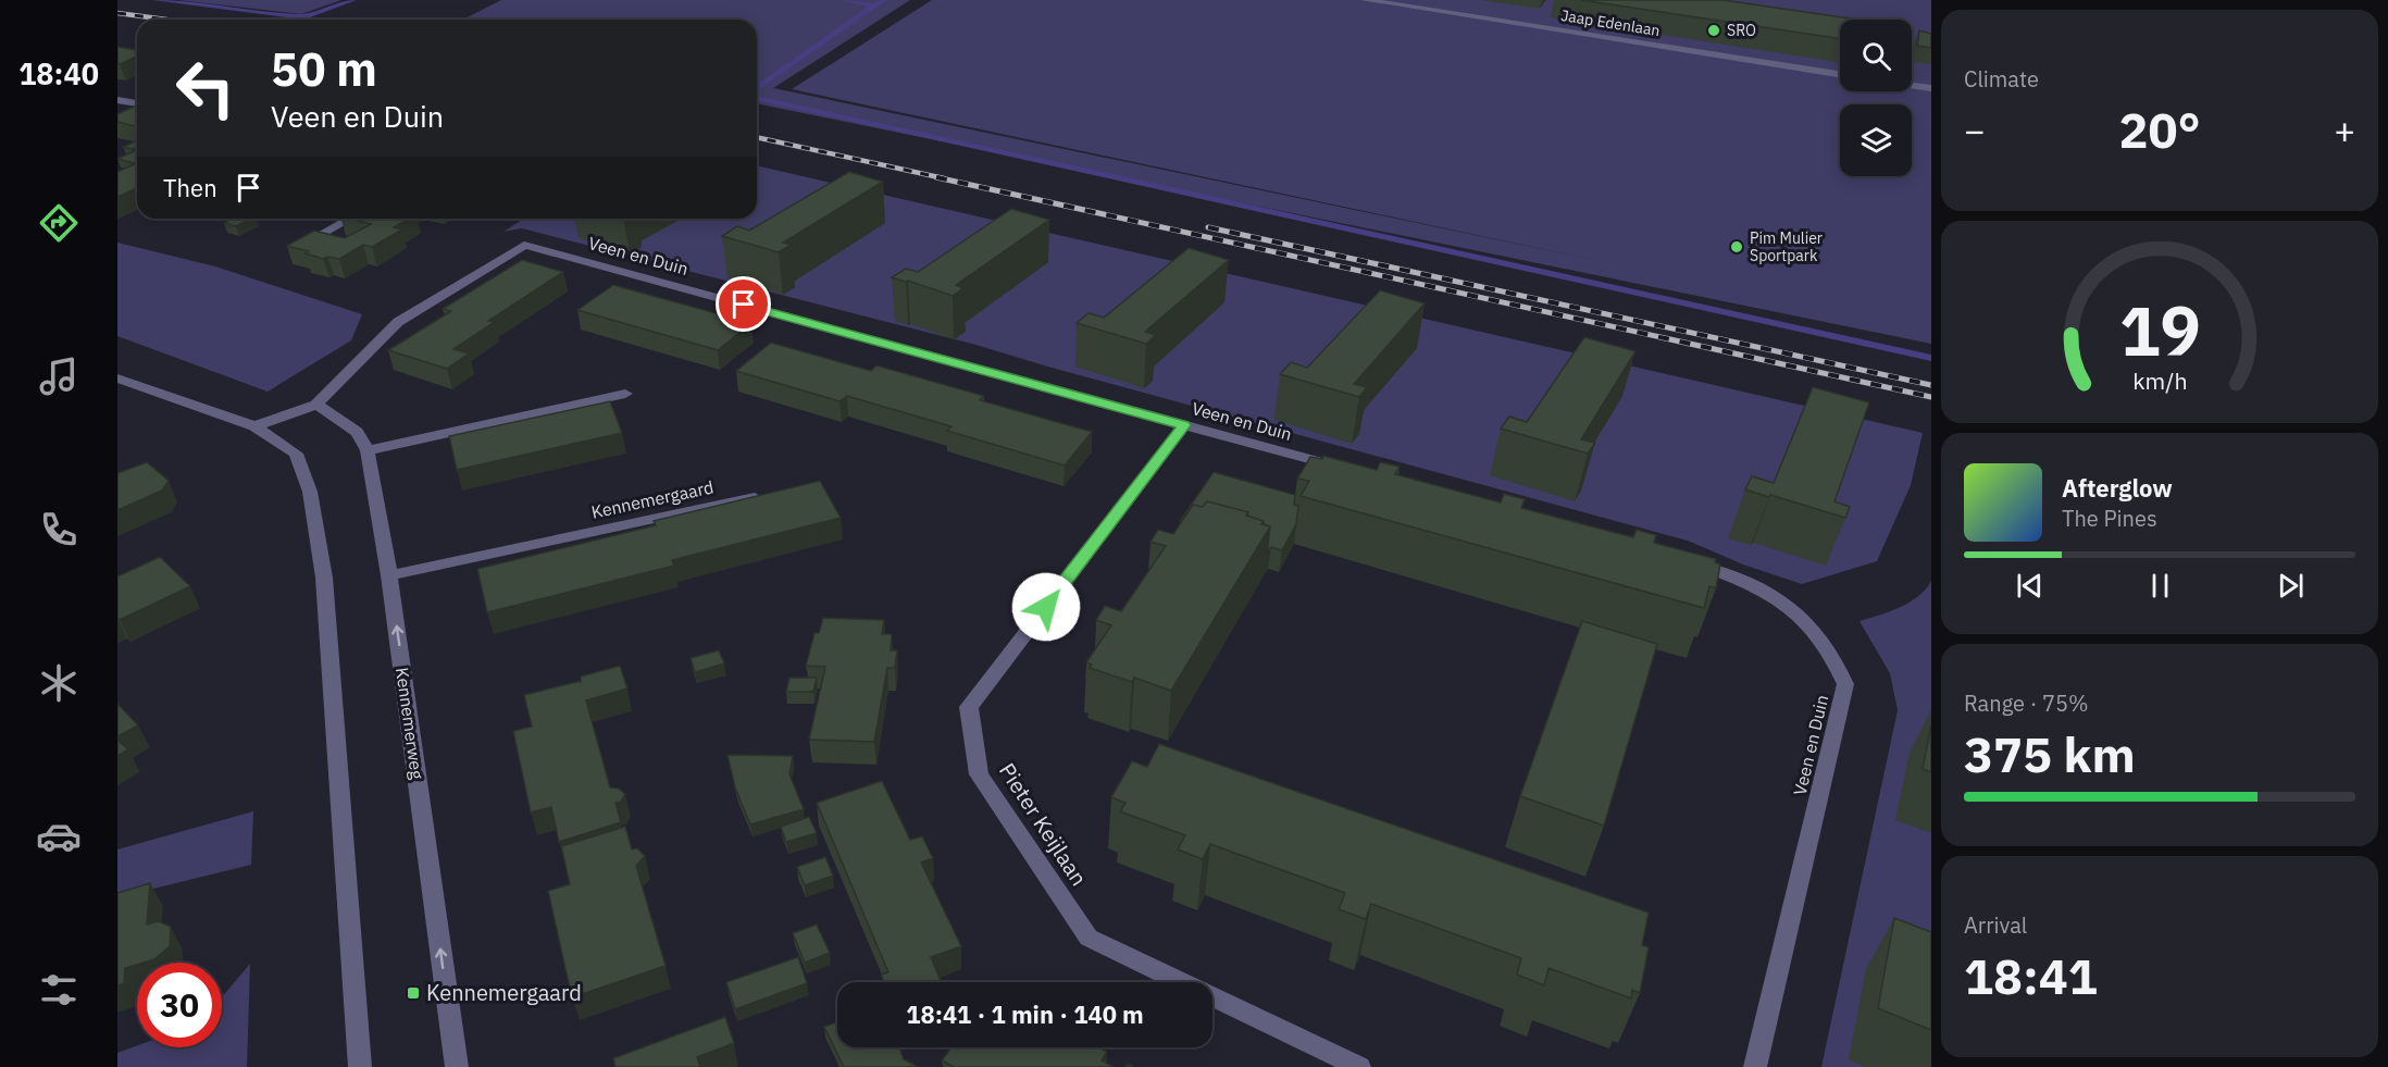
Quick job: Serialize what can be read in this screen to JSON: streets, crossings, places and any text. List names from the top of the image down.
{
  "streets": {
    "street": [
      "Jaap Edenlaan",
      "Veen en Duin",
      "Kennemergaard",
      "Kennemerweg",
      "Pieter Keijlaan"
    ]
  },
  "crossings": [
    ["Veen en Duin", "Kennemerweg"],
    ["Veen en Duin", "Pieter Keijlaan"],
    ["Kennemergaard", "Kennemerweg"]
  ],
  "places": {
    "other": ["SRO", "Pim Mulier Sportpark"],
    "transit": ["Kennemergaard"]
  },
  "page": {
    "tabs": "18:40",
    "tile": [
      "Climate",
      ["Range · 75%", "375 km"],
      ["Arrival", "18:41"]
    ],
    "turn": ["50 m", "Veen en Duin"],
    "heat": ["−", "20°", "+"],
    "then": "Then",
    "song": ["Afterglow", "The Pines"],
    "limit": "30",
    "trip": "18:41 · 1 min · 140 m",
    "gauge": ["19", "km/h"]
  }
}
